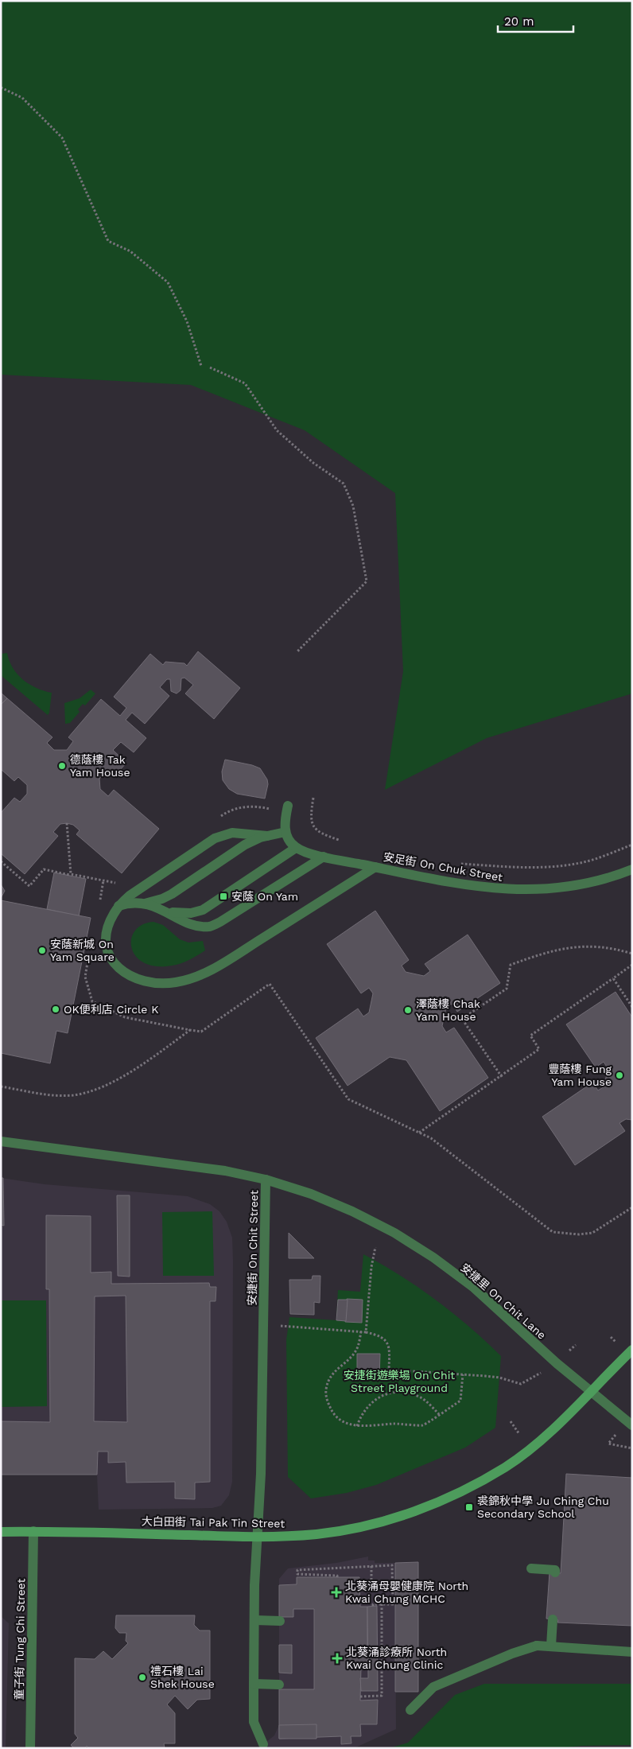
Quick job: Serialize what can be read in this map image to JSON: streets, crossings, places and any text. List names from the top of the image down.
{
  "streets": {
    "street": [
      "安足街 On Chuk Street",
      "安捷街 On Chit Street",
      "安捷里 On Chit Lane",
      "大白田街 Tai Pak Tin Street",
      "童子街 Tung Chi Street"
    ]
  },
  "crossings": [
    ["安捷街 On Chit Street", "安捷里 On Chit Lane"],
    ["安捷街 On Chit Street", "大白田街 Tai Pak Tin Street"],
    ["安捷里 On Chit Lane", "大白田街 Tai Pak Tin Street"],
    ["大白田街 Tai Pak Tin Street", "童子街 Tung Chi Street"]
  ],
  "parks": ["安捷街遊樂場 On Chit Street Playground"],
  "places": {
    "other": [
      "德蔭樓 Tak Yam House",
      "安蔭新城 On Yam Square",
      "OK便利店 Circle K",
      "澤蔭樓 Chak Yam House",
      "豐蔭樓 Fung Yam House",
      "禮石樓 Lai Shek House"
    ],
    "transit": ["安蔭 On Yam", "裘錦秋中學 Ju Ching Chu Secondary School"],
    "health": ["北葵涌母嬰健康院 North Kwai Chung MCHC", "北葵涌診療所 North Kwai Chung Clinic"]
  },
  "scale_bar": "20 m"
}
